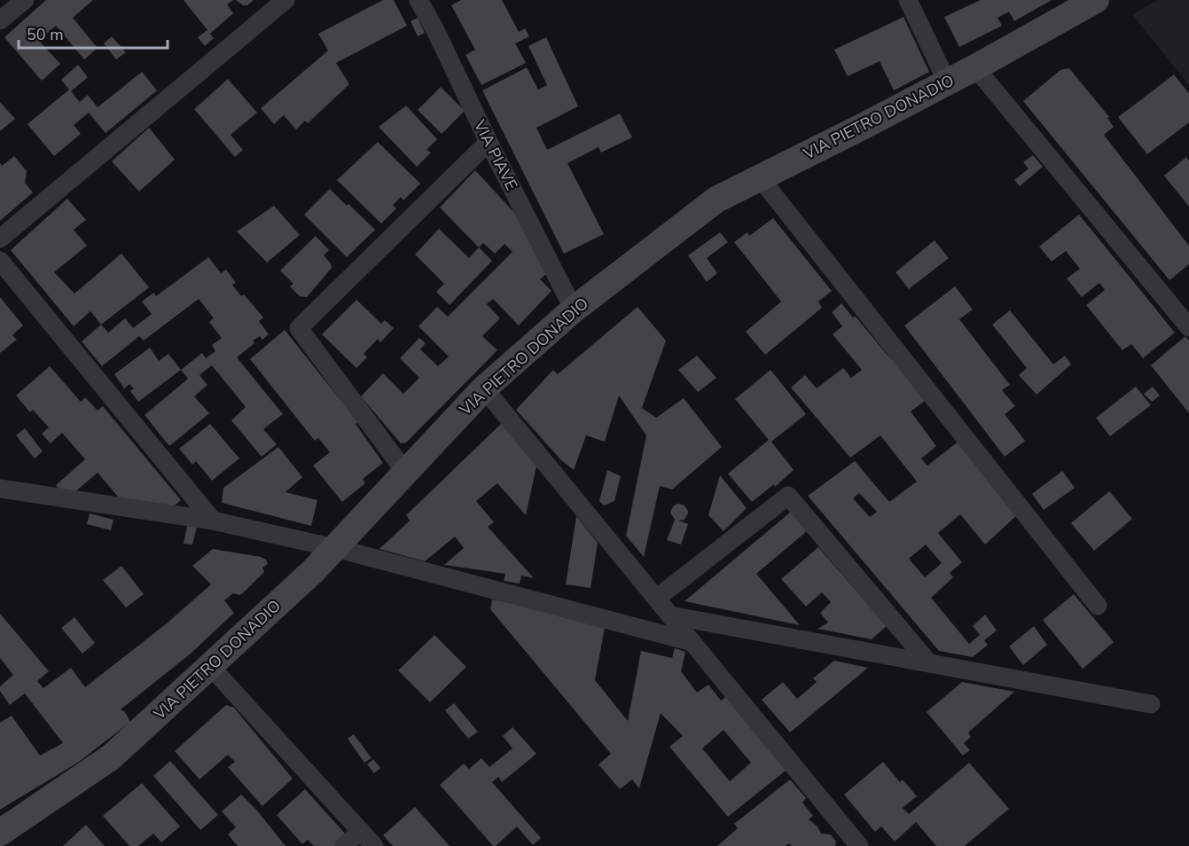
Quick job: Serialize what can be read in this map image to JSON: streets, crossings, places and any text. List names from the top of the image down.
{
  "streets": {
    "main road": ["VIA PIETRO DONADIO"],
    "street": ["VIA PIAVE"]
  },
  "crossings": [
    ["VIA PIETRO DONADIO", "VIA PIAVE"]
  ],
  "scale_bar": "50 m"
}
